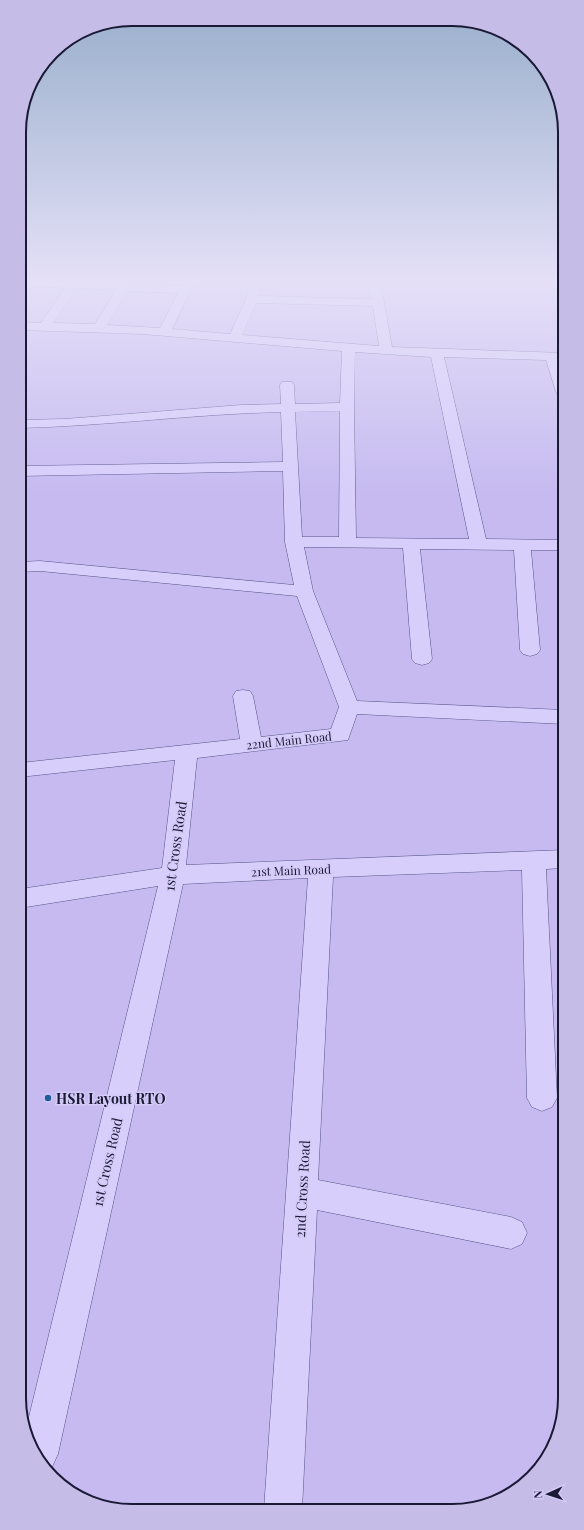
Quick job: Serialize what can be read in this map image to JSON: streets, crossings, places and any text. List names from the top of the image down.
{
  "streets": {
    "street": [
      "22nd Main Road",
      "1st Cross Road",
      "21st Main Road",
      "2nd Cross Road"
    ]
  },
  "crossings": [
    ["22nd Main Road", "1st Cross Road"],
    ["1st Cross Road", "21st Main Road"],
    ["21st Main Road", "2nd Cross Road"]
  ],
  "places": ["HSR Layout RTO"],
  "north": "left"
}
